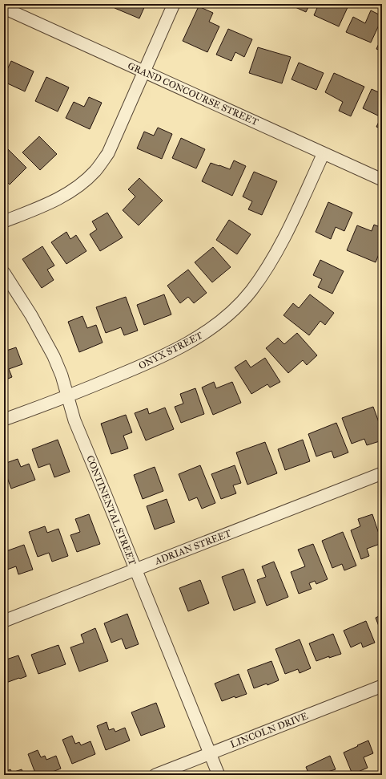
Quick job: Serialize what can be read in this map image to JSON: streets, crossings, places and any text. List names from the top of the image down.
{
  "streets": {
    "street": [
      "GRAND CONCOURSE STREET",
      "ONYX STREET",
      "CONTINENTAL STREET",
      "ADRIAN STREET",
      "LINCOLN DRIVE"
    ]
  },
  "crossings": [
    ["GRAND CONCOURSE STREET", "ONYX STREET"],
    ["ONYX STREET", "CONTINENTAL STREET"],
    ["CONTINENTAL STREET", "ADRIAN STREET"],
    ["CONTINENTAL STREET", "LINCOLN DRIVE"]
  ]
}
